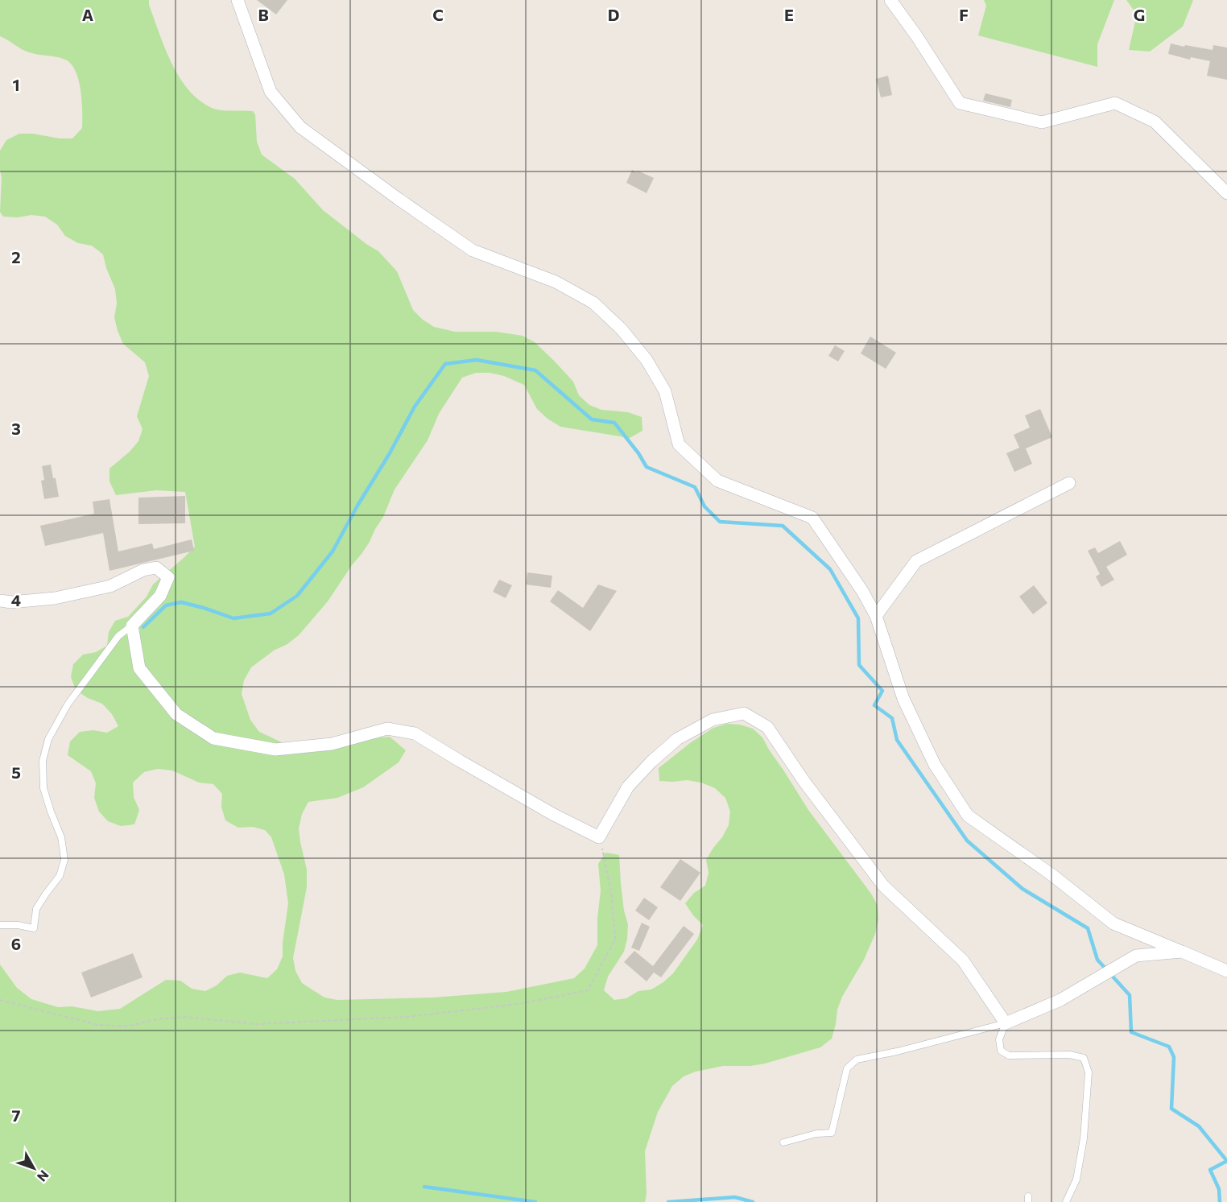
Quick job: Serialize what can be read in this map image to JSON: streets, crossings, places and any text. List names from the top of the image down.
{
  "north": "bottom right",
  "grid": {
    "columns": [
      "A",
      "B",
      "C",
      "D",
      "E",
      "F",
      "G"
    ],
    "rows": [
      "1",
      "2",
      "3",
      "4",
      "5",
      "6",
      "7"
    ]
  }
}
